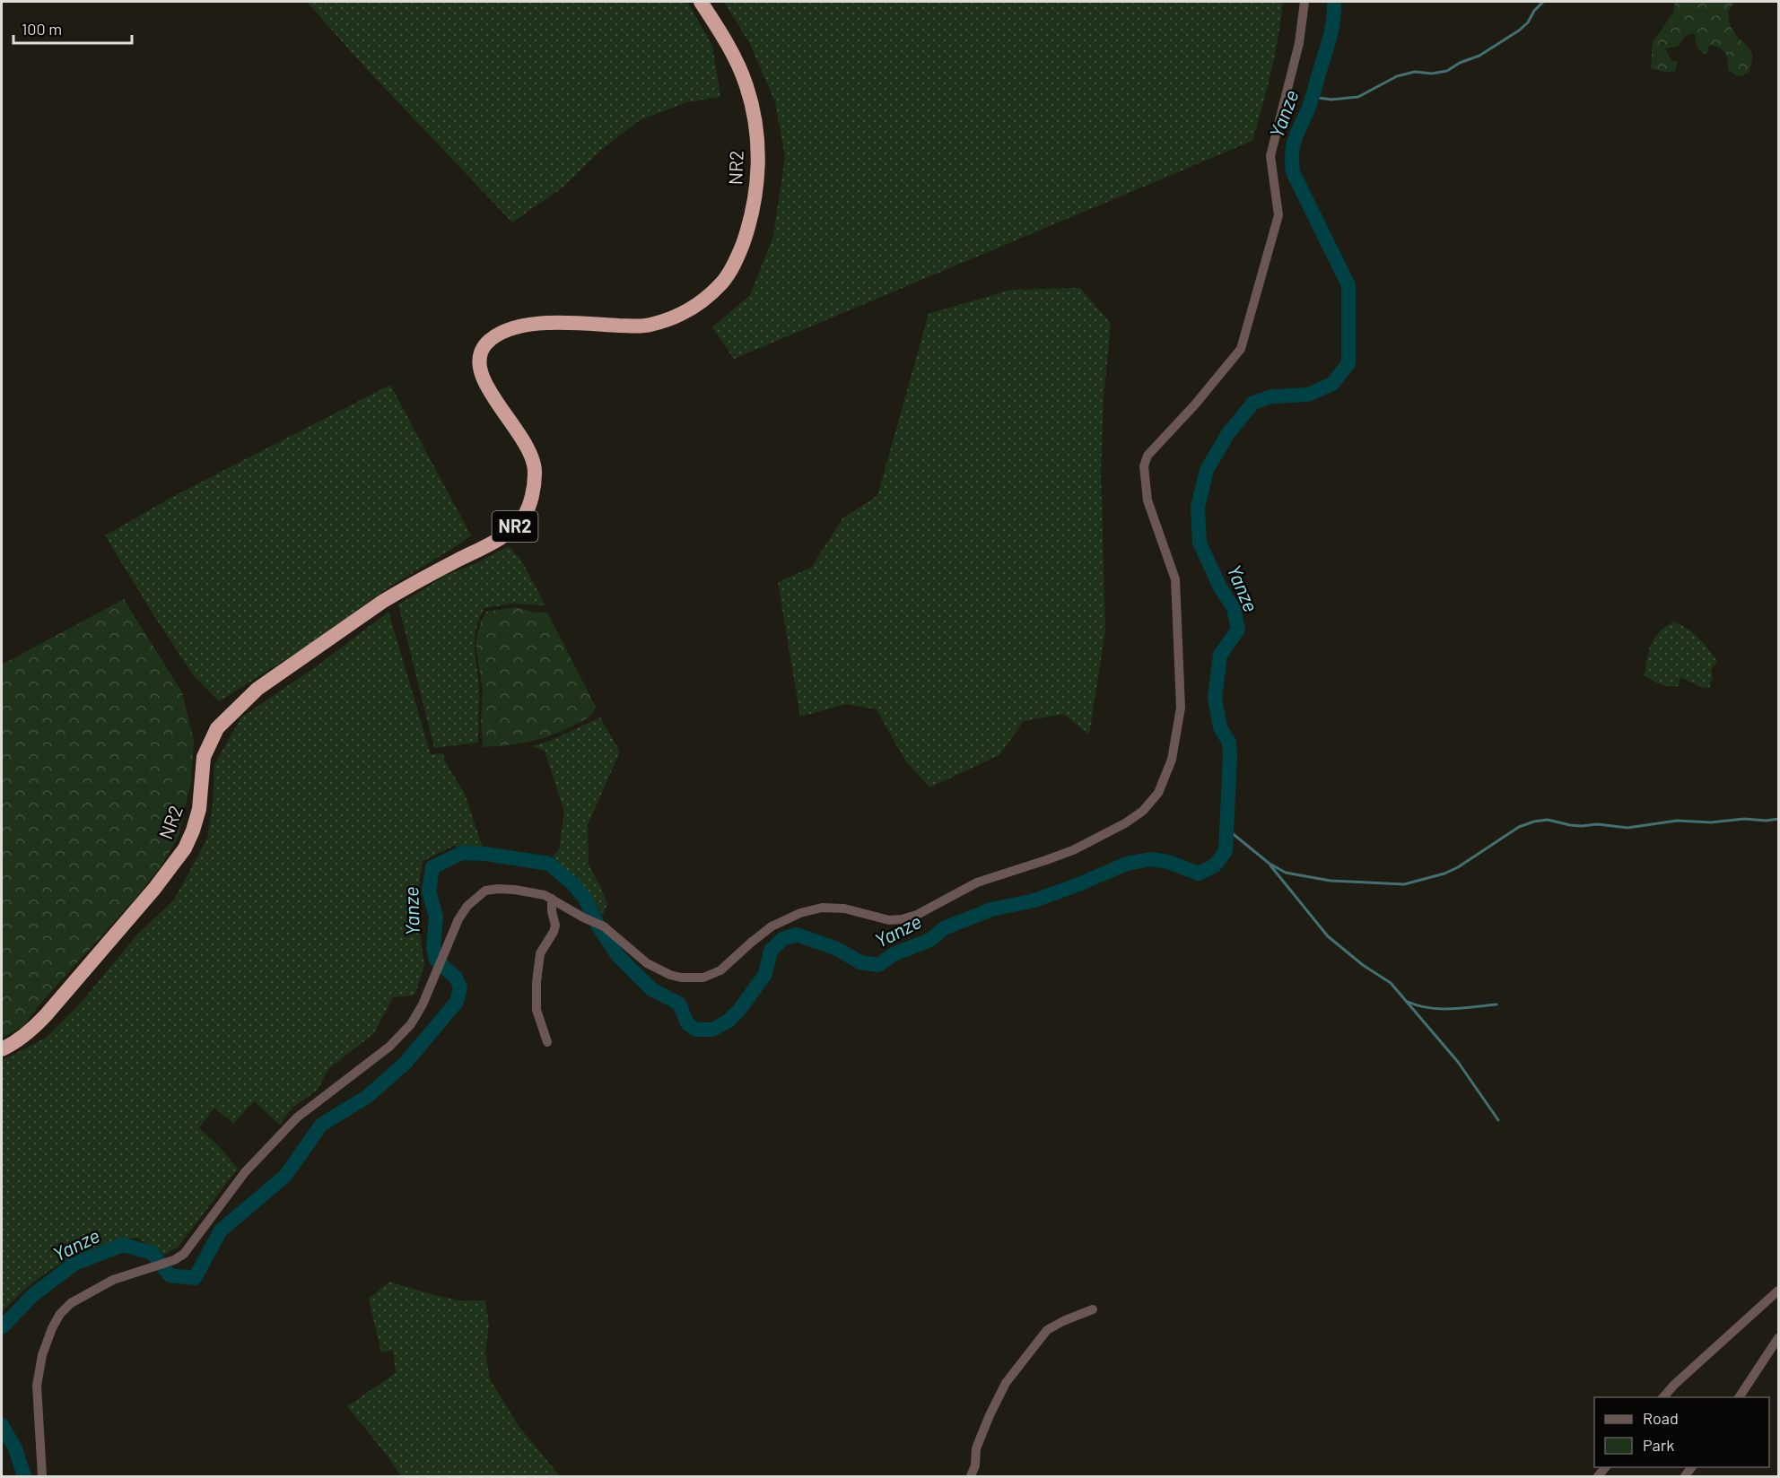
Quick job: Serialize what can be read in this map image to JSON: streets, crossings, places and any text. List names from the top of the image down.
{
  "streets": {
    "highway": ["NR2"]
  },
  "water": ["Yanze"],
  "legend": ["Road", "Park"],
  "scale_bar": "100 m"
}
